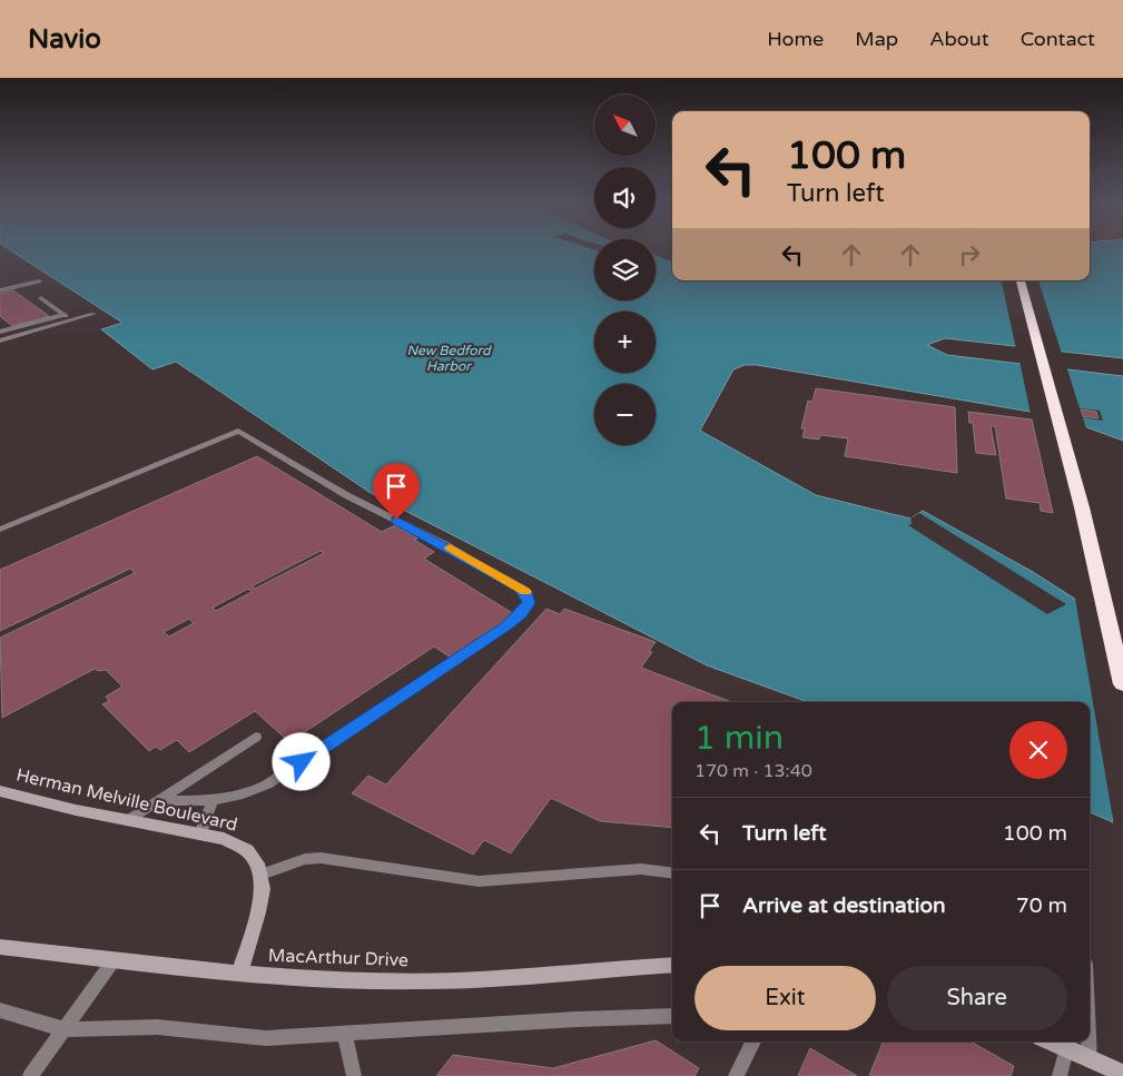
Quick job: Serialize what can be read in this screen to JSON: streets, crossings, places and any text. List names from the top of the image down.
{
  "streets": {
    "street": ["Herman Melville Boulevard", "MacArthur Drive"]
  },
  "water": ["New Bedford Harbor"],
  "north": "top left",
  "page": {
    "header": "Navio",
    "nav": [
      "Home",
      "Map",
      "About",
      "Contact"
    ],
    "map_buttons": ["+", "−"],
    "turn": ["100 m", "Turn left"],
    "heading": ["1 min", "170 m · 13:40"],
    "list": [
      {
        "name": "Turn left",
        "value": "100 m"
      },
      {
        "name": "Arrive at destination",
        "value": "70 m"
      }
    ],
    "buttons": ["Exit", "Share"]
  }
}
